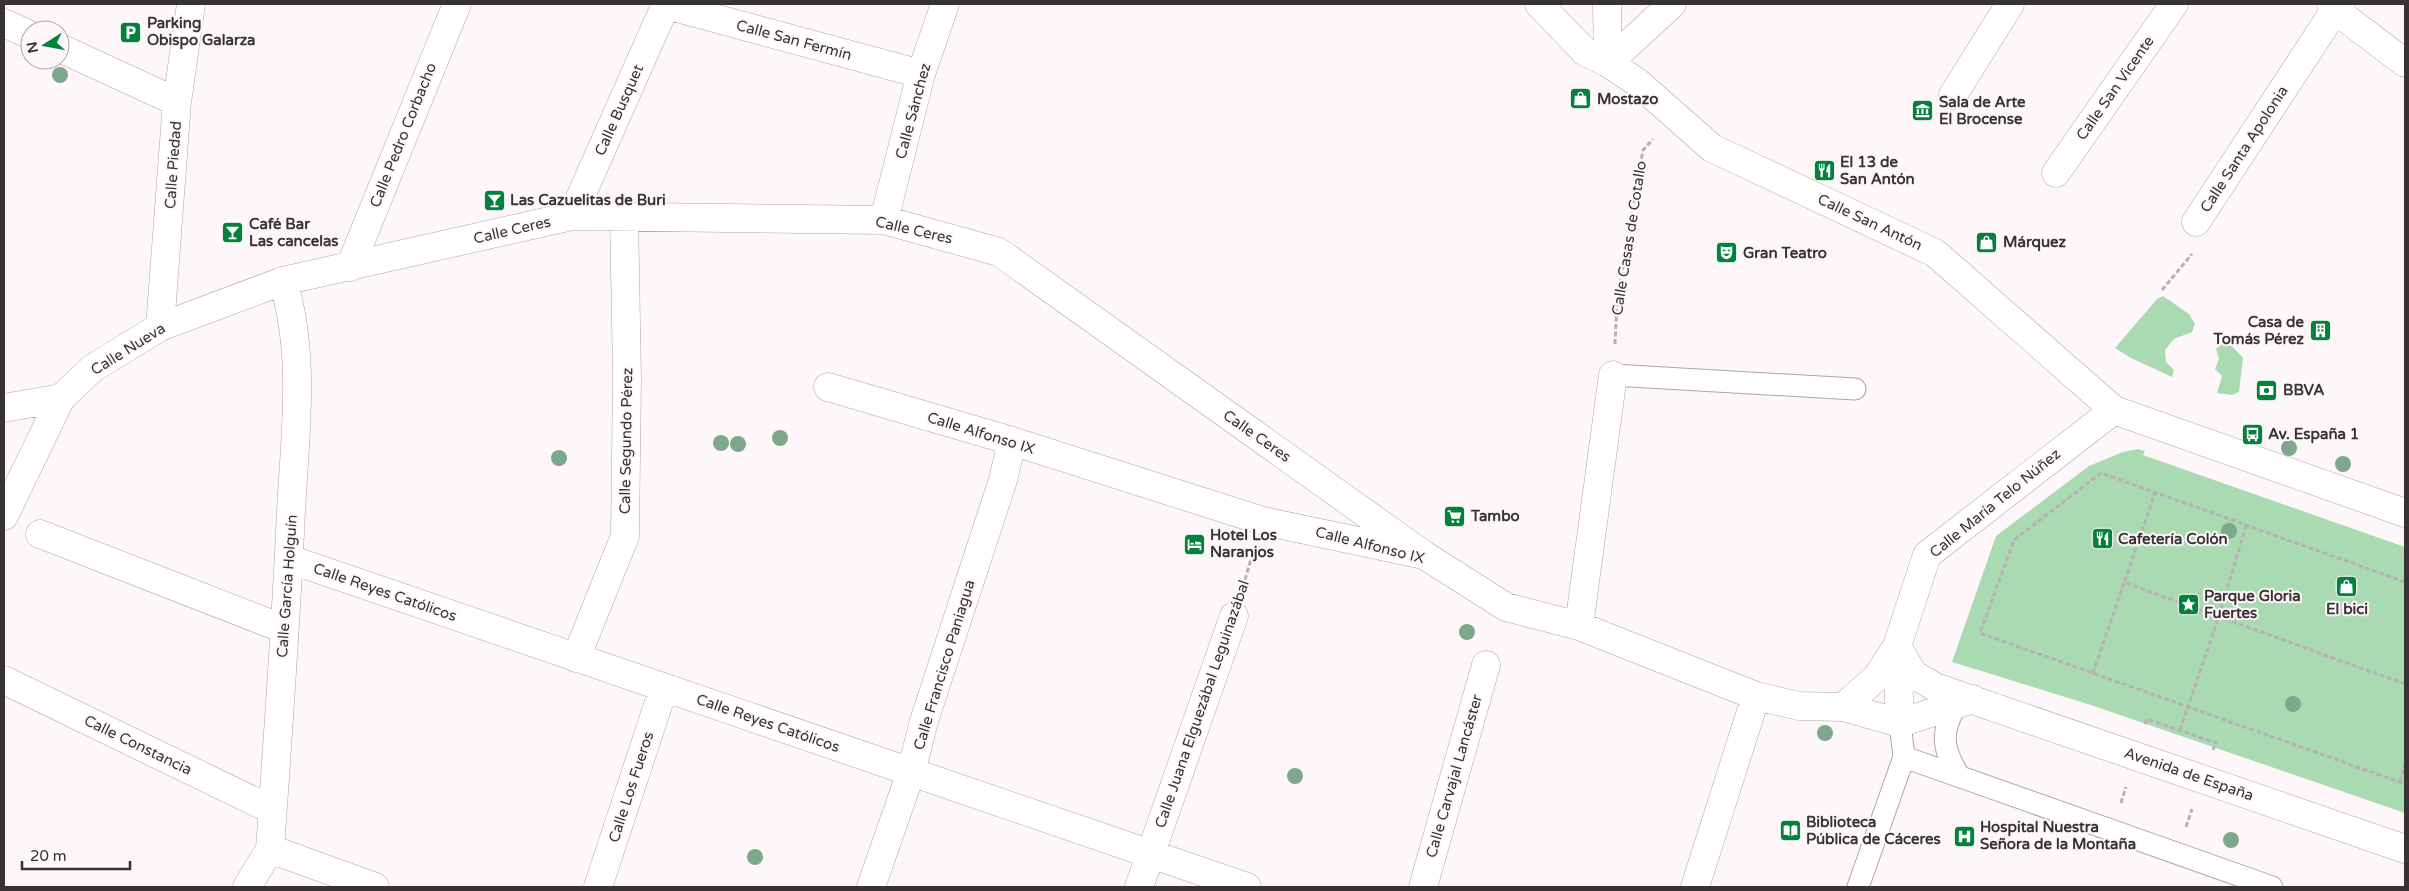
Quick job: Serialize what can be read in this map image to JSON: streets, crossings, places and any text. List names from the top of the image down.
{
  "streets": {
    "street": [
      "Calle San Fermín",
      "Calle San Vicente",
      "Calle Busquet",
      "Calle Sánchez",
      "Calle Pedro Corbacho",
      "Calle Santa Apolonia",
      "Calle Piedad",
      "Calle San Antón",
      "Calle Ceres",
      "Calle Nueva",
      "Calle Alfonso IX",
      "Calle Segundo Pérez",
      "Calle María Telo Núñez",
      "Calle García Holguín",
      "Calle Reyes Católicos",
      "Calle Francisco Paniagua",
      "Calle Juana Elguezábal Leguinazábal",
      "Calle Constancia",
      "Avenida de España",
      "Calle Carvajal Lancáster",
      "Calle Los Fueros"
    ],
    "path": ["Calle Casas de Cotallo"]
  },
  "crossings": [
    ["Calle San Fermín", "Calle Busquet"],
    ["Calle San Fermín", "Calle Sánchez"],
    ["Calle Busquet", "Calle Ceres"],
    ["Calle Sánchez", "Calle Ceres"],
    ["Calle Pedro Corbacho", "Calle Ceres"],
    ["Calle Piedad", "Calle Nueva"],
    ["Calle San Antón", "Calle Casas de Cotallo"],
    ["Calle San Antón", "Calle María Telo Núñez"],
    ["Calle Ceres", "Calle Nueva"],
    ["Calle Ceres", "Calle Alfonso IX"],
    ["Calle Ceres", "Calle Segundo Pérez"],
    ["Calle Ceres", "Calle García Holguín"],
    ["Calle Nueva", "Calle García Holguín"],
    ["Calle Alfonso IX", "Calle Francisco Paniagua"],
    ["Calle Alfonso IX", "Calle Juana Elguezábal Leguinazábal"],
    ["Calle Segundo Pérez", "Calle Reyes Católicos"],
    ["Calle María Telo Núñez", "Avenida de España"],
    ["Calle García Holguín", "Calle Reyes Católicos"],
    ["Calle García Holguín", "Calle Constancia"],
    ["Calle Reyes Católicos", "Calle Francisco Paniagua"],
    ["Calle Reyes Católicos", "Calle Juana Elguezábal Leguinazábal"],
    ["Calle Reyes Católicos", "Calle Los Fueros"]
  ],
  "places": {
    "parking": ["Parking Obispo Galarza"],
    "shop": ["Mostazo", "Márquez", "El bici"],
    "museum": ["Sala de Arte El Brocense"],
    "restaurant": ["El 13 de San Antón", "Cafetería Colón"],
    "bar": ["Las Cazuelitas de Buri", "Café Bar Las cancelas"],
    "theatre": ["Gran Teatro"],
    "building": ["Casa de Tomás Pérez"],
    "bank": ["BBVA"],
    "bus stop": ["Av. España 1"],
    "supermarket": ["Tambo"],
    "hotel": ["Hotel Los Naranjos"],
    "place": ["Parque Gloria Fuertes"],
    "library": ["Biblioteca Pública de Cáceres"],
    "hospital": ["Hospital Nuestra Señora de la Montaña"]
  },
  "scale_bar": "20 m",
  "north": "left"
}
